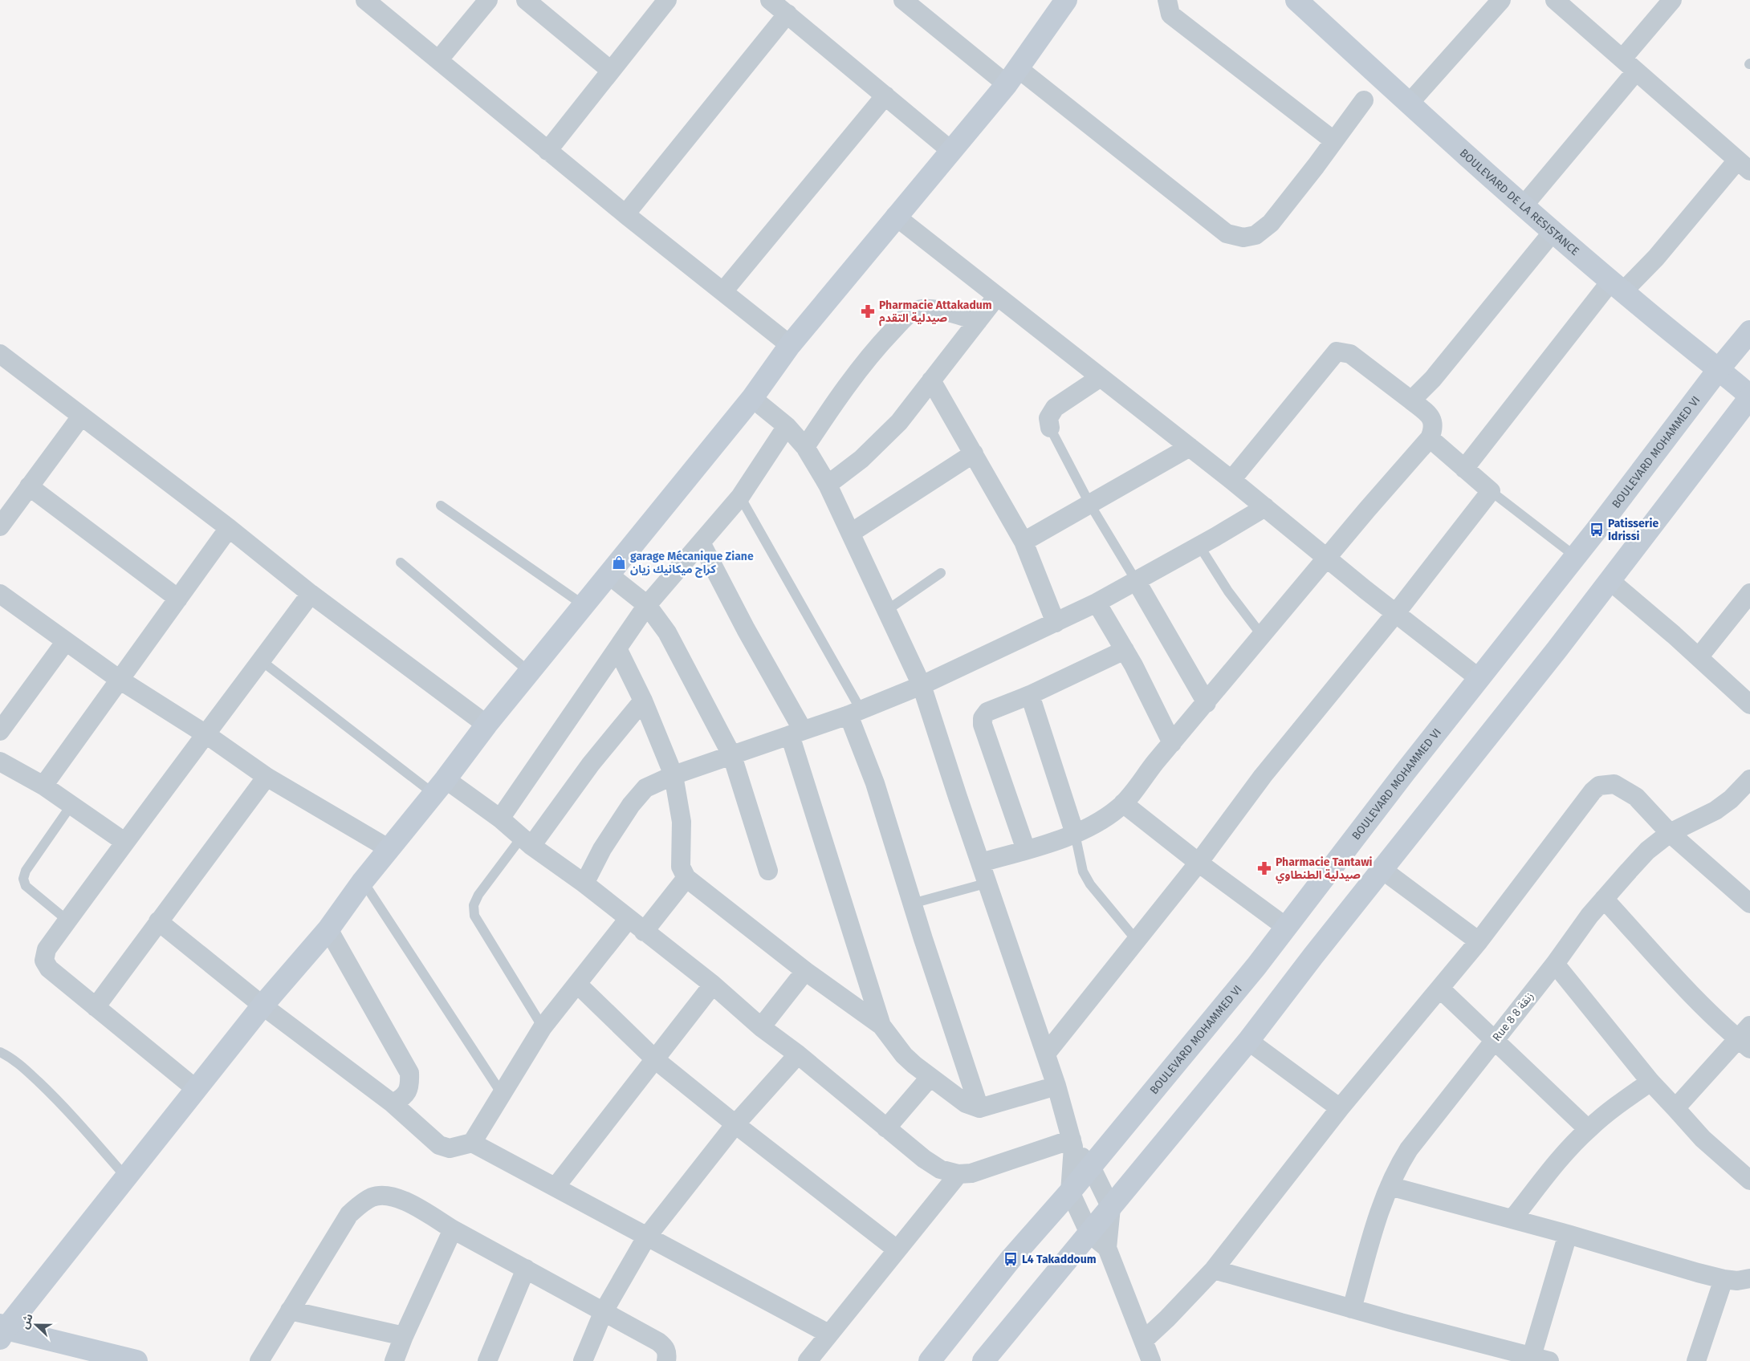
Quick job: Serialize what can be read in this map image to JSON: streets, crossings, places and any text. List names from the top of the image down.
{
  "streets": {
    "main road": ["BOULEVARD DE LA RESISTANCE", "BOULEVARD MOHAMMED VI"],
    "street": ["Rue 8 8 زنقة"]
  },
  "crossings": [
    ["BOULEVARD DE LA RESISTANCE", "BOULEVARD MOHAMMED VI"]
  ],
  "places": {
    "pharmacy": ["Pharmacie Attakadum صيدلية التقدم", "Pharmacie Tantawi صيدلية الطنطاوي"],
    "bus stop": ["Patisserie Idrissi", "L4 Takaddoum"],
    "shop": ["garage Mécanique Ziane كراج ميكانيك زيان"]
  },
  "north": "left"
}
